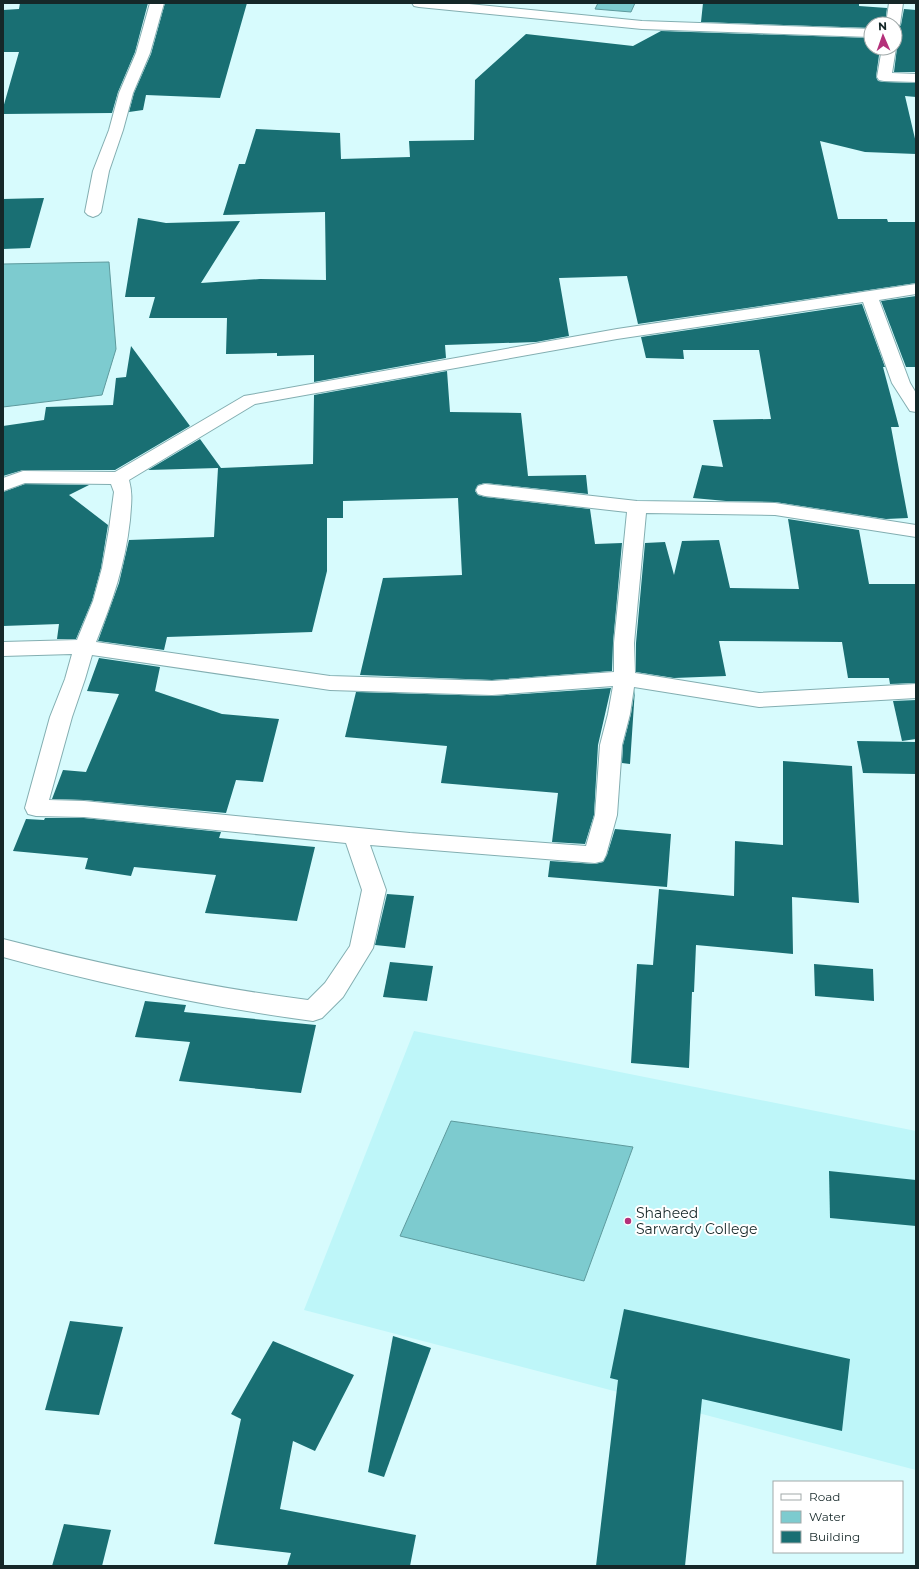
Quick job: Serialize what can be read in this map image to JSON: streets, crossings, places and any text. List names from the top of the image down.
{
  "places": ["Shaheed Sarwardy College"],
  "legend": ["Road", "Water", "Building"],
  "north": "top"
}
